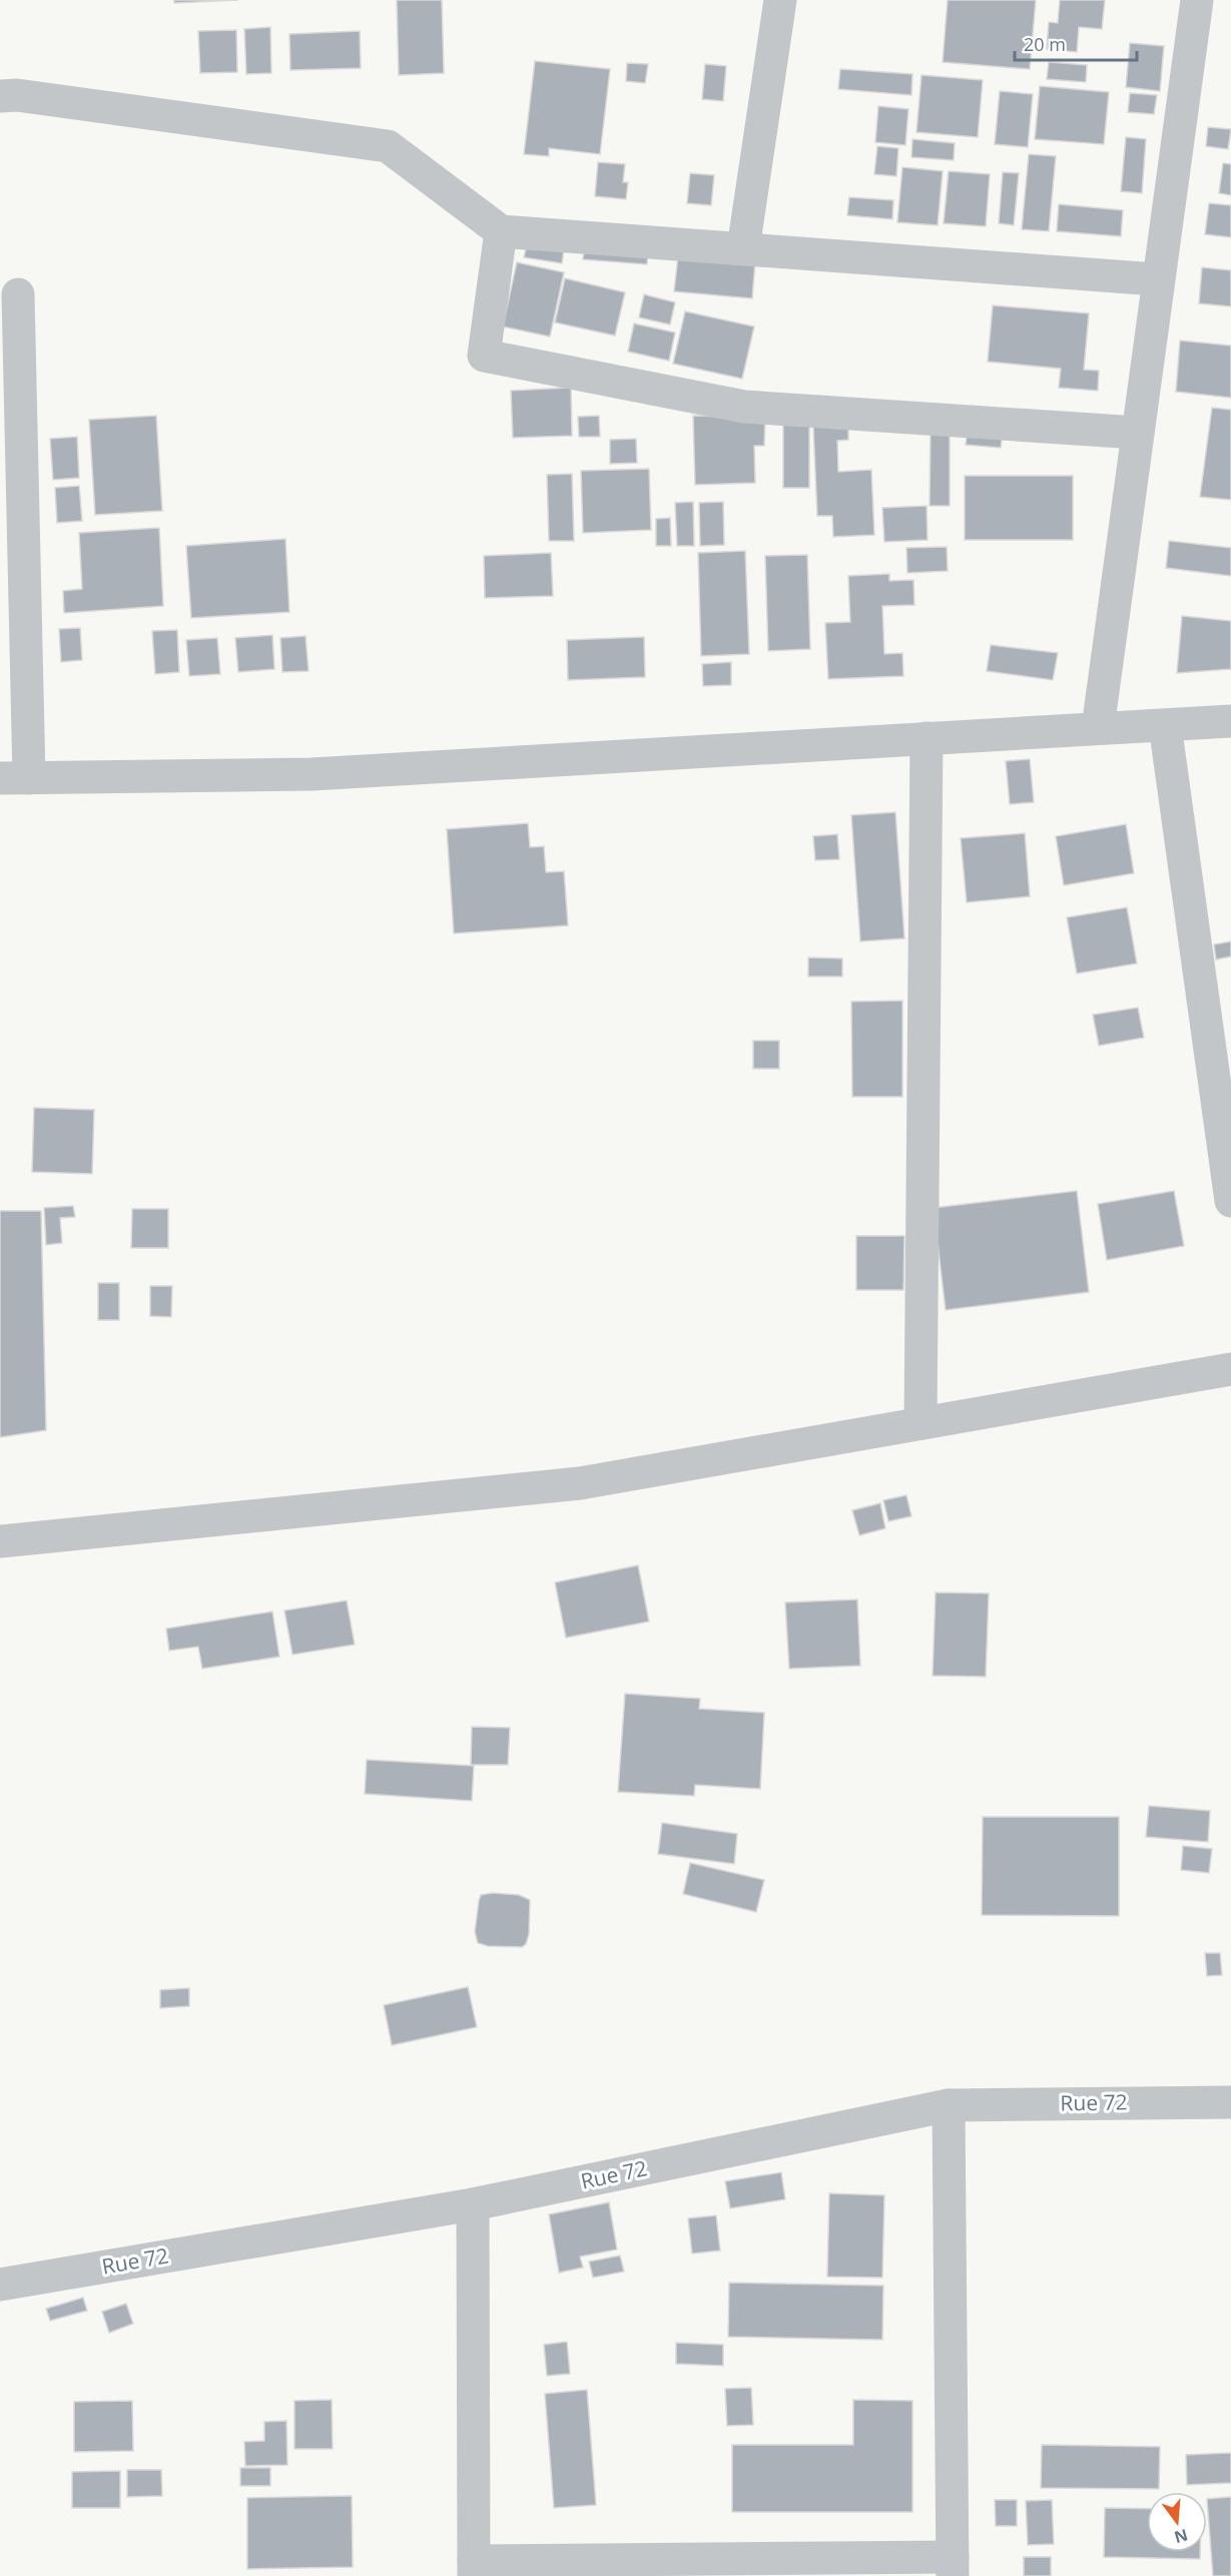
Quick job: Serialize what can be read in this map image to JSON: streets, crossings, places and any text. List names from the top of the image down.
{
  "streets": {
    "street": ["Rue 72"]
  },
  "scale_bar": "20 m",
  "north": "bottom"
}
